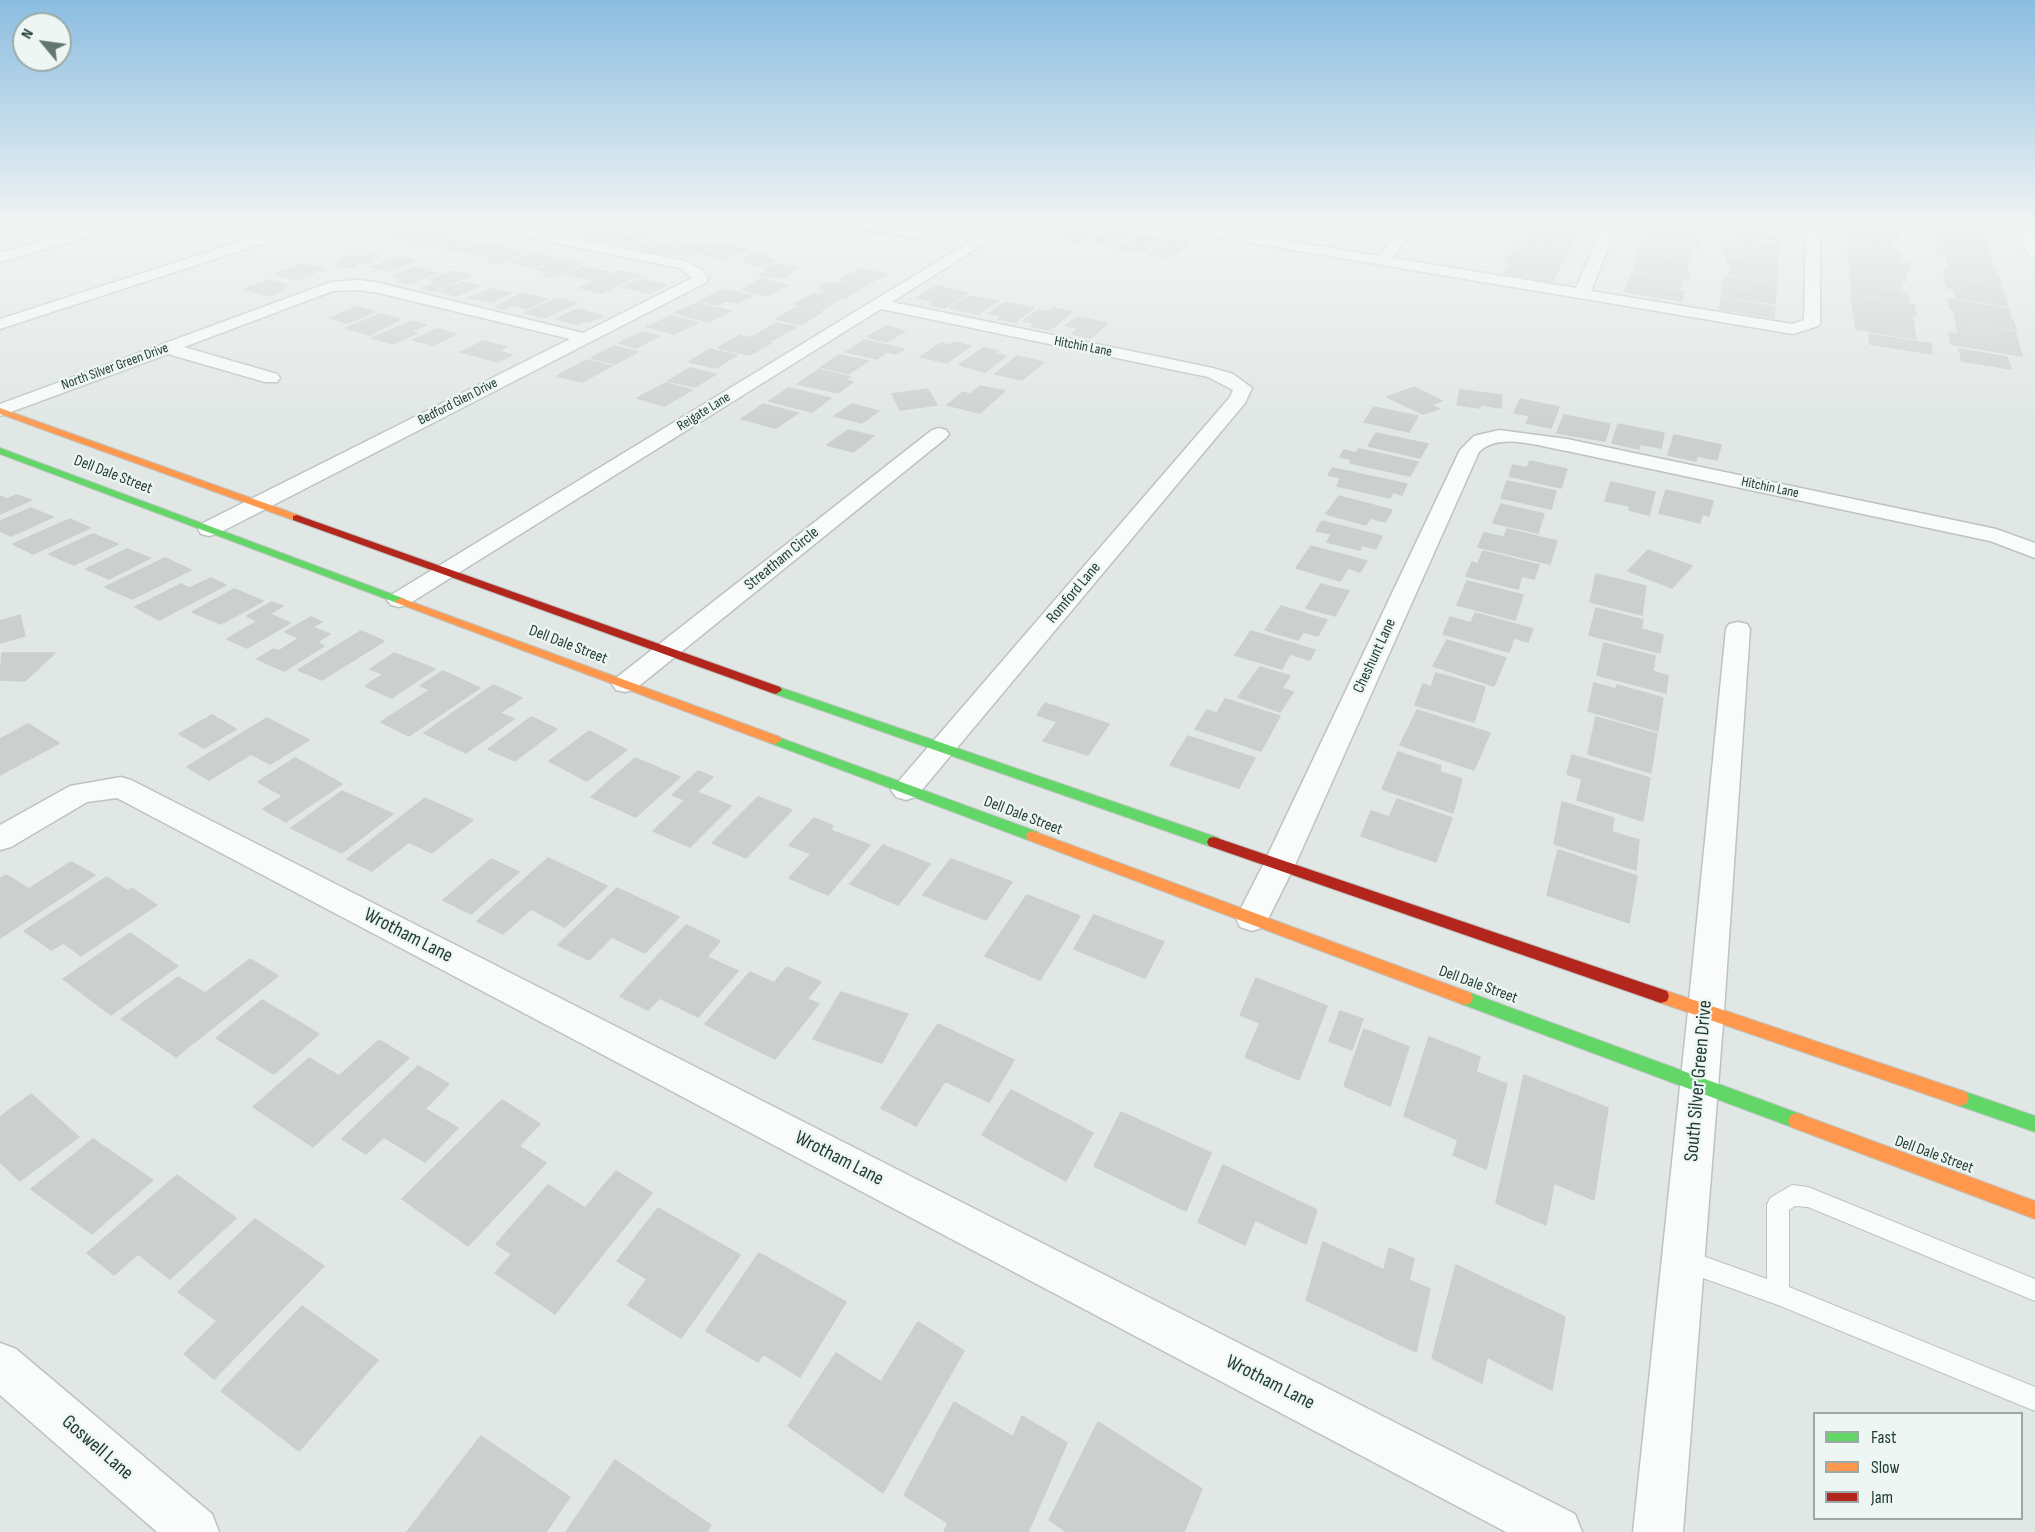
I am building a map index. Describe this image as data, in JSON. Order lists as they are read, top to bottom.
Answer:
{
  "streets": {
    "main road": ["Dell Dale Street"],
    "street": [
      "Hitchin Lane",
      "North Silver Green Drive",
      "Bedford Glen Drive",
      "Reigate Lane",
      "Streatham Circle",
      "Romford Lane",
      "Cheshunt Lane",
      "Wrotham Lane",
      "South Silver Green Drive",
      "Goswell Lane"
    ]
  },
  "crossings": [
    ["Hitchin Lane", "Reigate Lane"],
    ["Hitchin Lane", "Romford Lane"],
    ["Hitchin Lane", "Cheshunt Lane"],
    ["North Silver Green Drive", "Bedford Glen Drive"],
    ["North Silver Green Drive", "Dell Dale Street"],
    ["Bedford Glen Drive", "Dell Dale Street"],
    ["Reigate Lane", "Dell Dale Street"],
    ["Dell Dale Street", "Streatham Circle"],
    ["Dell Dale Street", "Romford Lane"],
    ["Dell Dale Street", "Cheshunt Lane"],
    ["Dell Dale Street", "South Silver Green Drive"]
  ],
  "legend": ["Fast", "Slow", "Jam"],
  "north": "top left"
}
